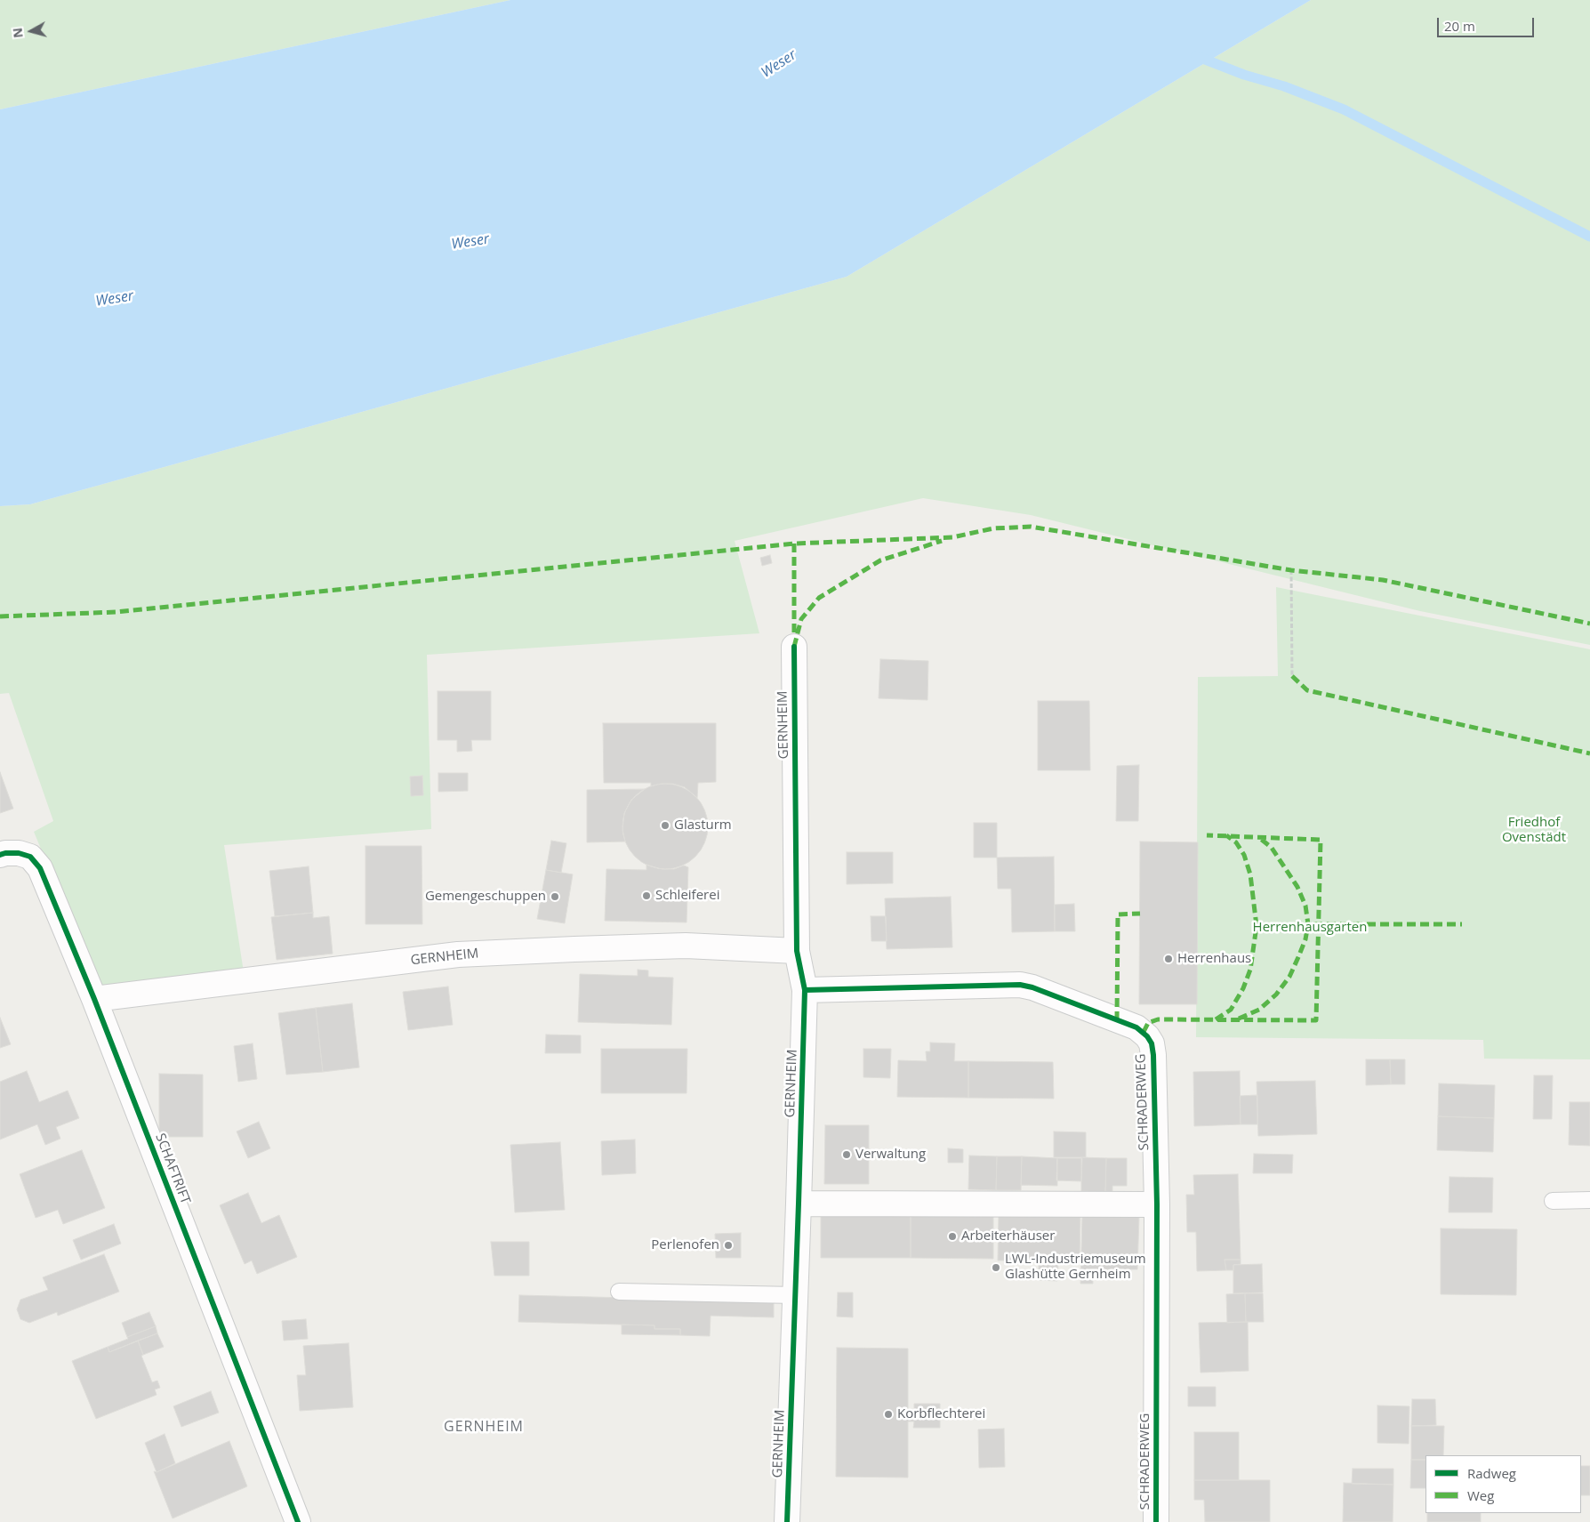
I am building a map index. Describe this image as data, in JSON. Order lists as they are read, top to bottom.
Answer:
{
  "streets": {
    "street": ["GERNHEIM", "SCHRADERWEG", "SCHAFTRIFT"]
  },
  "crossings": [
    ["GERNHEIM", "SCHRADERWEG"],
    ["GERNHEIM", "SCHAFTRIFT"]
  ],
  "districts": ["GERNHEIM"],
  "water": ["Weser"],
  "parks": ["Friedhof Ovenstädt", "Herrenhausgarten"],
  "places": [
    "Glasturm",
    "Schleiferei",
    "Gemengeschuppen",
    "Herrenhaus",
    "Verwaltung",
    "Arbeiterhäuser",
    "Perlenofen",
    "LWL-Industriemuseum Glashütte Gernheim",
    "Korbflechterei"
  ],
  "legend": ["Radweg", "Weg"],
  "scale_bar": "20 m",
  "north": "left"
}
